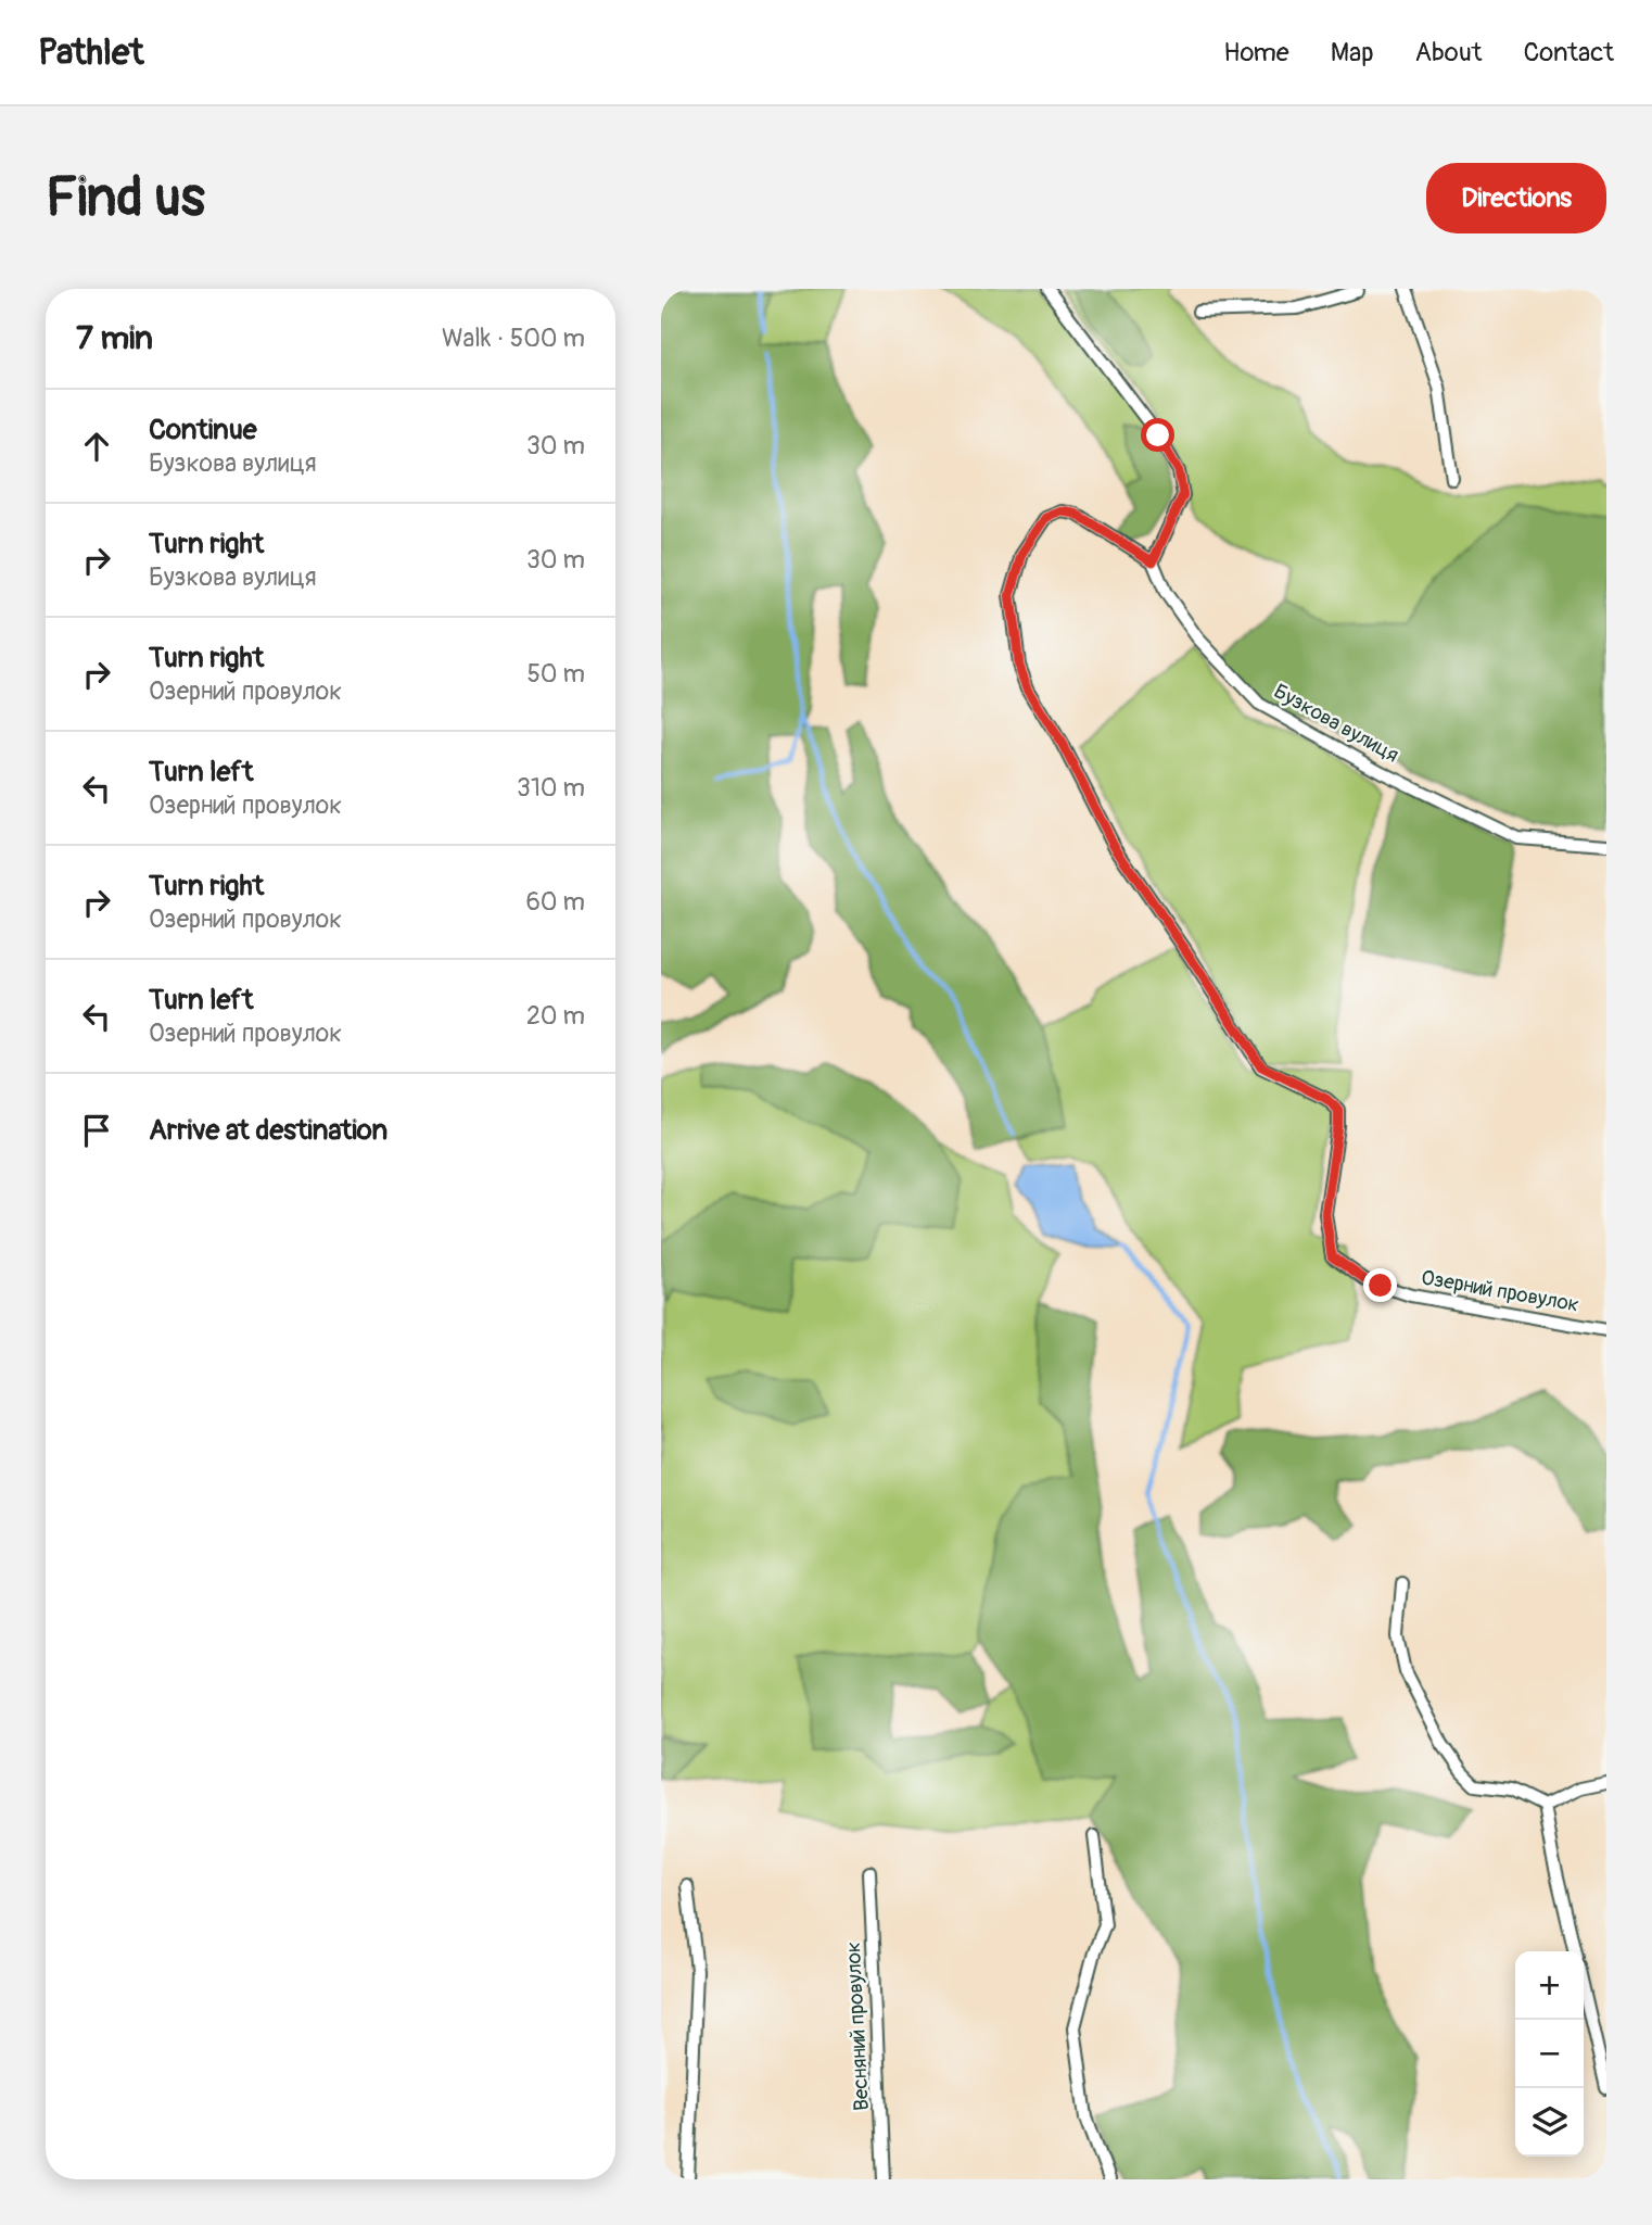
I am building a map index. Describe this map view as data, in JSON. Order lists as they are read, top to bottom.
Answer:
{
  "streets": {
    "street": ["Бузкова вулиця", "Озерний провулок", "Весняний провулок"]
  },
  "crossings": [
    ["Бузкова вулиця", "Озерний провулок"]
  ],
  "page": {
    "header": "Pathlet",
    "nav": [
      "Home",
      "Map",
      "About",
      "Contact"
    ],
    "buttons": "Directions",
    "title": "Find us",
    "heading": ["7 min", "Walk · 500 m"],
    "list": [
      ["Continue", "Бузкова вулиця", "30 m"],
      ["Turn right", "Бузкова вулиця", "30 m"],
      ["Turn right", "Озерний провулок", "50 m"],
      ["Turn left", "Озерний провулок", "310 m"],
      ["Turn right", "Озерний провулок", "60 m"],
      ["Turn left", "Озерний провулок", "20 m"],
      "Arrive at destination"
    ],
    "map_buttons": ["+", "−"]
  }
}
